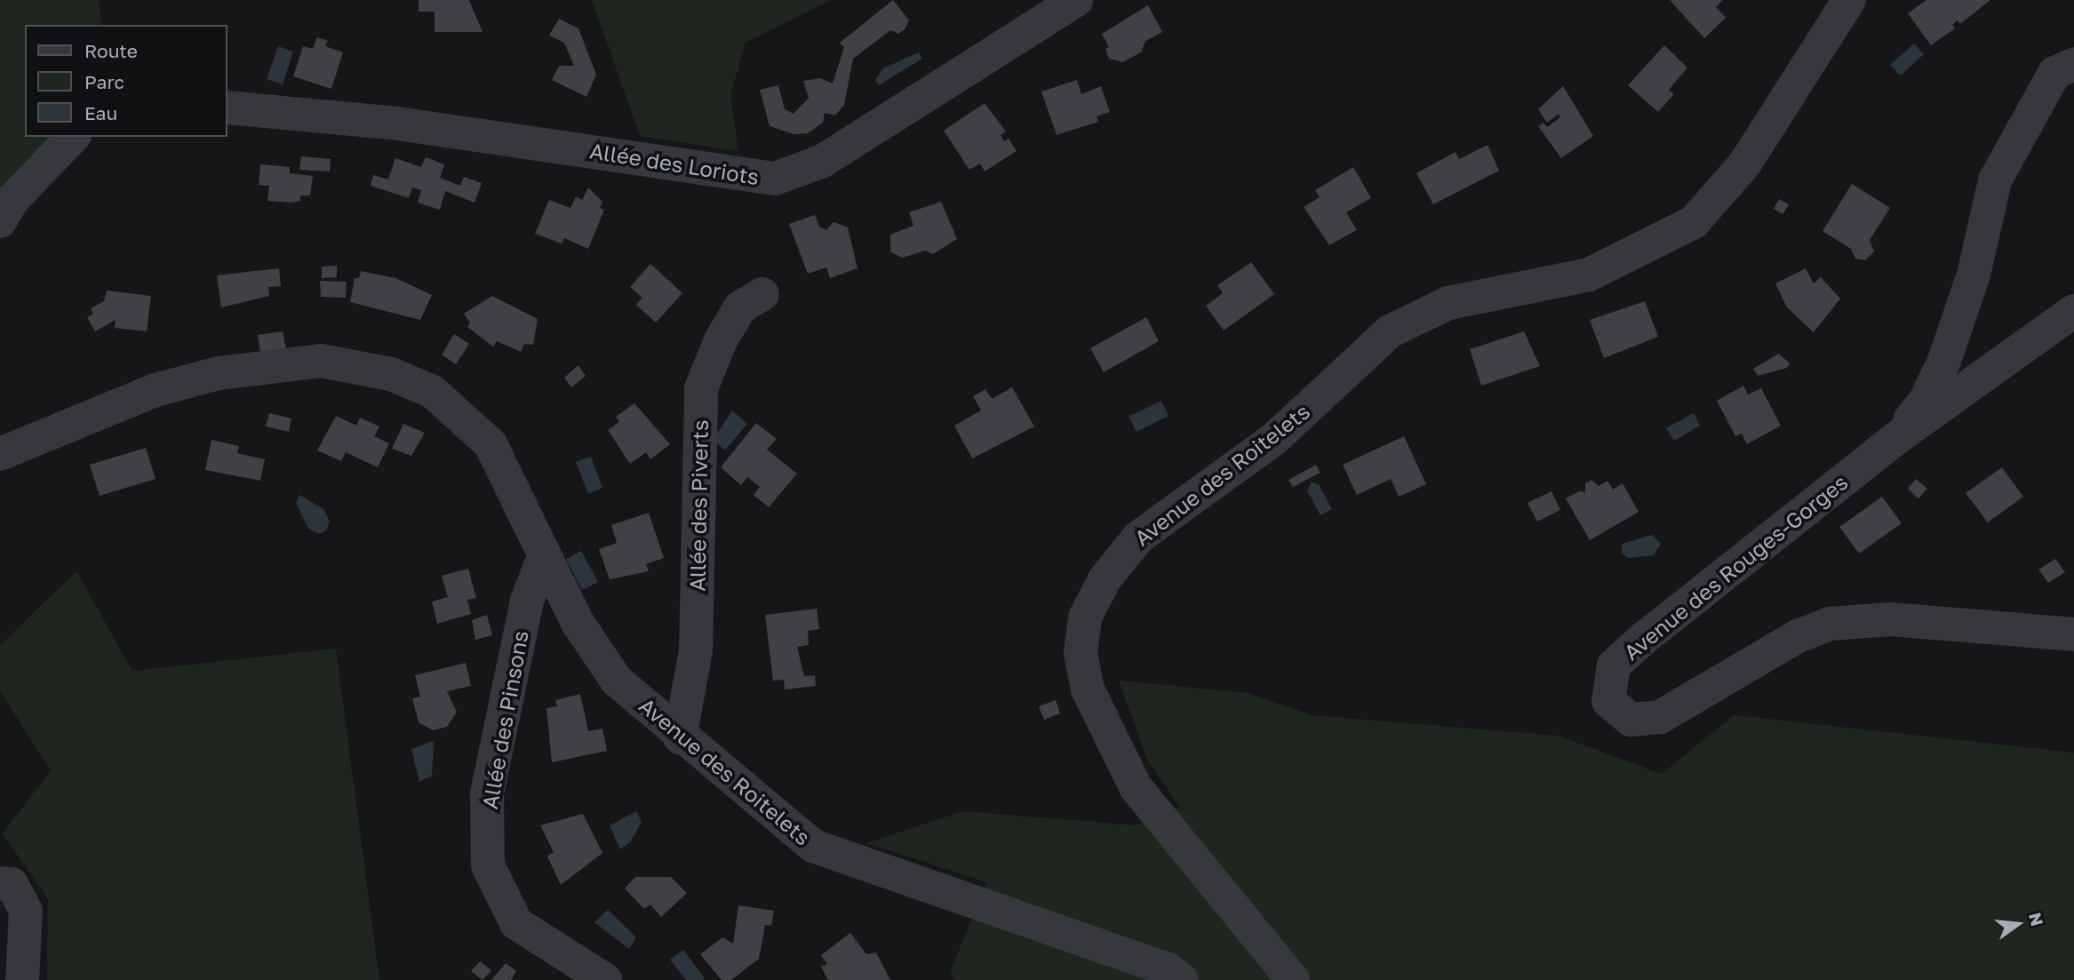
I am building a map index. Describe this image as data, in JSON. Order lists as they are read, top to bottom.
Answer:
{
  "streets": {
    "street": [
      "Allée des Loriots",
      "Avenue des Roitelets",
      "Allée des Piverts",
      "Avenue des Rouges-Gorges",
      "Allée des Pinsons"
    ]
  },
  "crossings": [
    ["Avenue des Roitelets", "Allée des Piverts"],
    ["Avenue des Roitelets", "Allée des Pinsons"]
  ],
  "legend": ["Route", "Parc", "Eau"],
  "north": "right"
}
